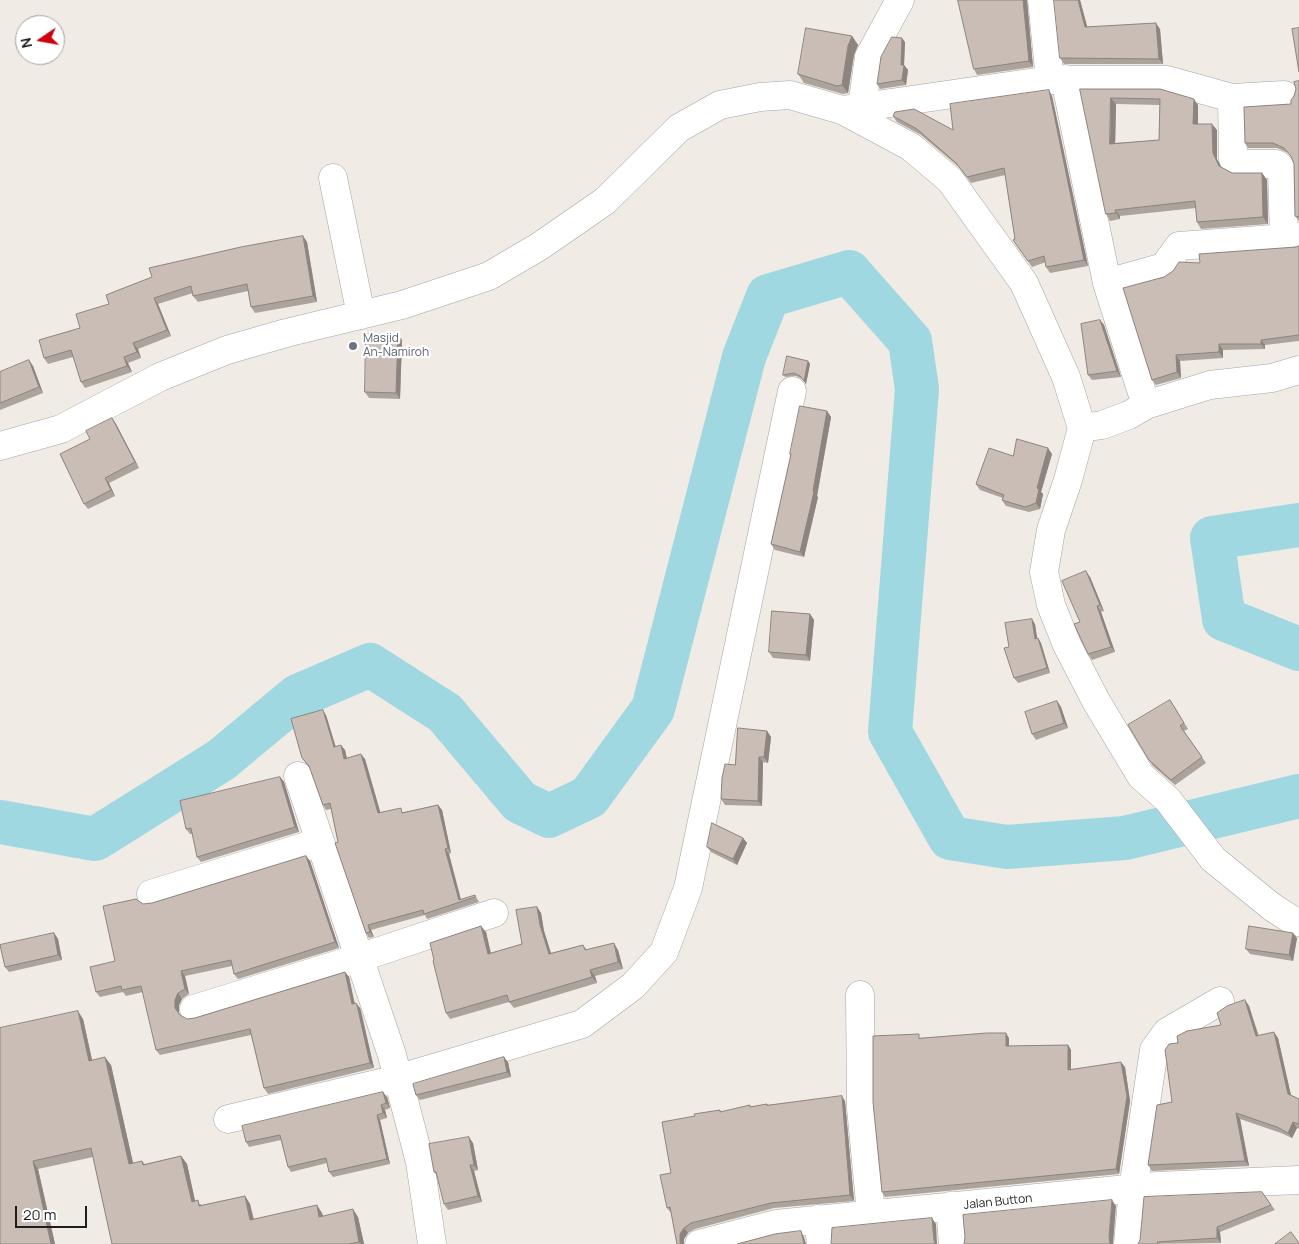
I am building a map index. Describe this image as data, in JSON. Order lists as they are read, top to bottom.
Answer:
{
  "streets": {
    "street": ["Jalan Button"]
  },
  "places": ["Masjid An-Namiroh"],
  "scale_bar": "20 m",
  "north": "left"
}
